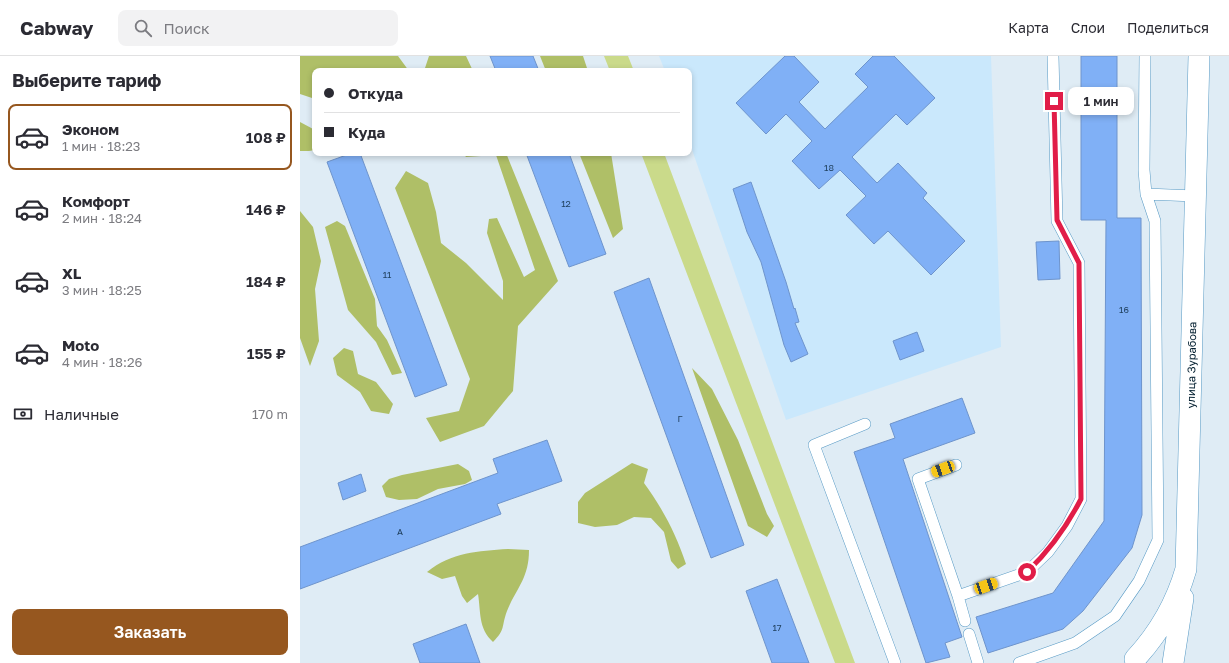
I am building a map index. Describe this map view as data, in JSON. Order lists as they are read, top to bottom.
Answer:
{
  "streets": {
    "street": ["улица Зурабова"]
  },
  "house_numbers": [
    "18",
    "12",
    "11",
    "16",
    "Г",
    "А",
    "17"
  ],
  "page": {
    "header": "Cabway",
    "search": "Поиск",
    "nav": ["Карта", "Слои", "Поделиться"],
    "heading": "Выберите тариф",
    "banner": ["Откуда", "Куда"],
    "bubble": "1 мин",
    "list": [
      {
        "name": "Эконом",
        "note": "1 мин · 18:23",
        "value": "108 ₽"
      },
      {
        "name": "Комфорт",
        "note": "2 мин · 18:24",
        "value": "146 ₽"
      },
      {
        "name": "XL",
        "note": "3 мин · 18:25",
        "value": "184 ₽"
      },
      {
        "name": "Moto",
        "note": "4 мин · 18:26",
        "value": "155 ₽"
      }
    ],
    "pay": ["Наличные", "170 m"],
    "buttons": "Заказать"
  }
}
